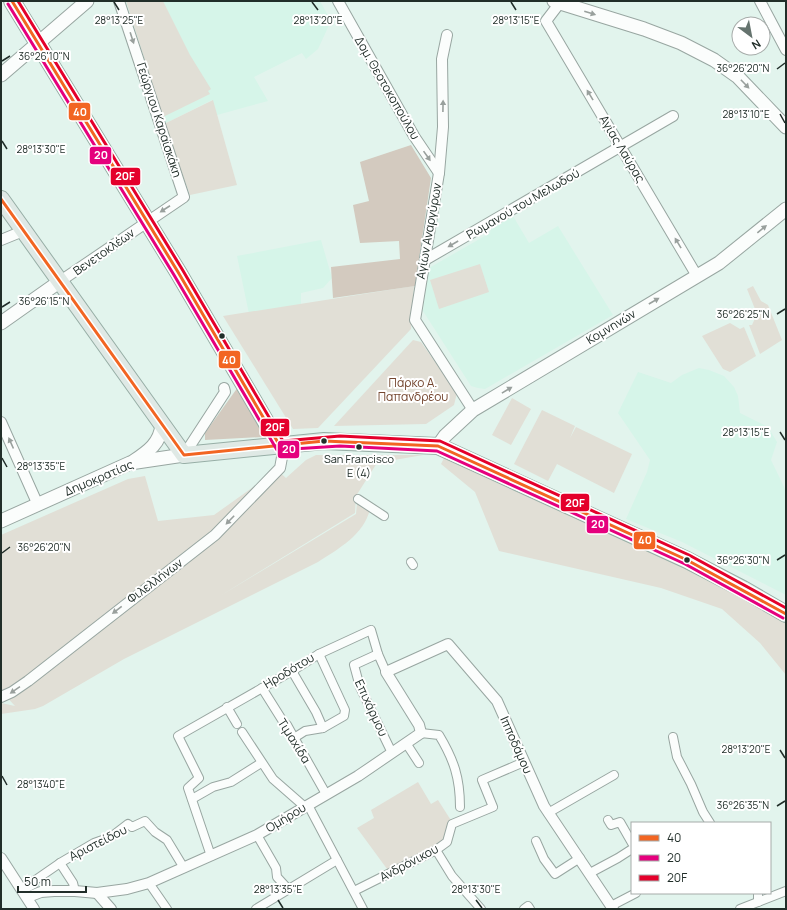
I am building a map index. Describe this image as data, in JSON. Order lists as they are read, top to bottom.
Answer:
{
  "streets": {
    "main road": ["Δημοκρατίας"],
    "street": [
      "Δομ. Θεοτοκοπούλου",
      "Γεώργιου Καραϊσκάκη",
      "Αγίας Λαύρας",
      "Ρωμανού του Μελωδού",
      "Αγίων Αναργύρων",
      "Βενετοκλέων",
      "Κομνηνών",
      "Φιλελλήνων",
      "Ηροδότου",
      "Επιχάρμου",
      "Τιμαχίδα",
      "Ιπποδάμου",
      "Ομήρου",
      "Αριστείδου",
      "Ανδρόνικου"
    ]
  },
  "crossings": [
    ["Δομ. Θεοτοκοπούλου", "Αγίων Αναργύρων"],
    ["Γεώργιου Καραϊσκάκη", "Βενετοκλέων"],
    ["Αγίας Λαύρας", "Ρωμανού του Μελωδού"],
    ["Αγίας Λαύρας", "Κομνηνών"],
    ["Ρωμανού του Μελωδού", "Αγίων Αναργύρων"],
    ["Αγίων Αναργύρων", "Κομνηνών"],
    ["Κομνηνών", "Δημοκρατίας"],
    ["Δημοκρατίας", "Φιλελλήνων"],
    ["Ηροδότου", "Επιχάρμου"],
    ["Ηροδότου", "Τιμαχίδα"],
    ["Επιχάρμου", "Ομήρου"],
    ["Τιμαχίδα", "Ομήρου"],
    ["Ιπποδάμου", "Ανδρόνικου"],
    ["Ομήρου", "Αριστείδου"]
  ],
  "one_way": [
    "Δομ. Θεοτοκοπούλου",
    "Γεώργιου Καραϊσκάκη",
    "Αγίας Λαύρας",
    "Ρωμανού του Μελωδού",
    "Κομνηνών",
    "Φιλελλήνων"
  ],
  "parks": ["Πάρκο Α. Παπανδρέου"],
  "places": ["San Francisco E (4)"],
  "lines": ["transit line 40", "transit line 20F", "transit line 20"],
  "legend": ["40", "20", "20F"],
  "scale_bar": "50 m",
  "north": "bottom right",
  "coordinates": [
    "28°13'25\"E",
    "28°13'20\"E",
    "28°13'15\"E",
    "36°26'10\"N",
    "36°26'20\"N",
    "28°13'10\"E",
    "28°13'30\"E",
    "36°26'15\"N",
    "36°26'25\"N",
    "28°13'35\"E",
    "36°26'30\"N",
    "28°13'40\"E",
    "36°26'35\"N"
  ]
}
